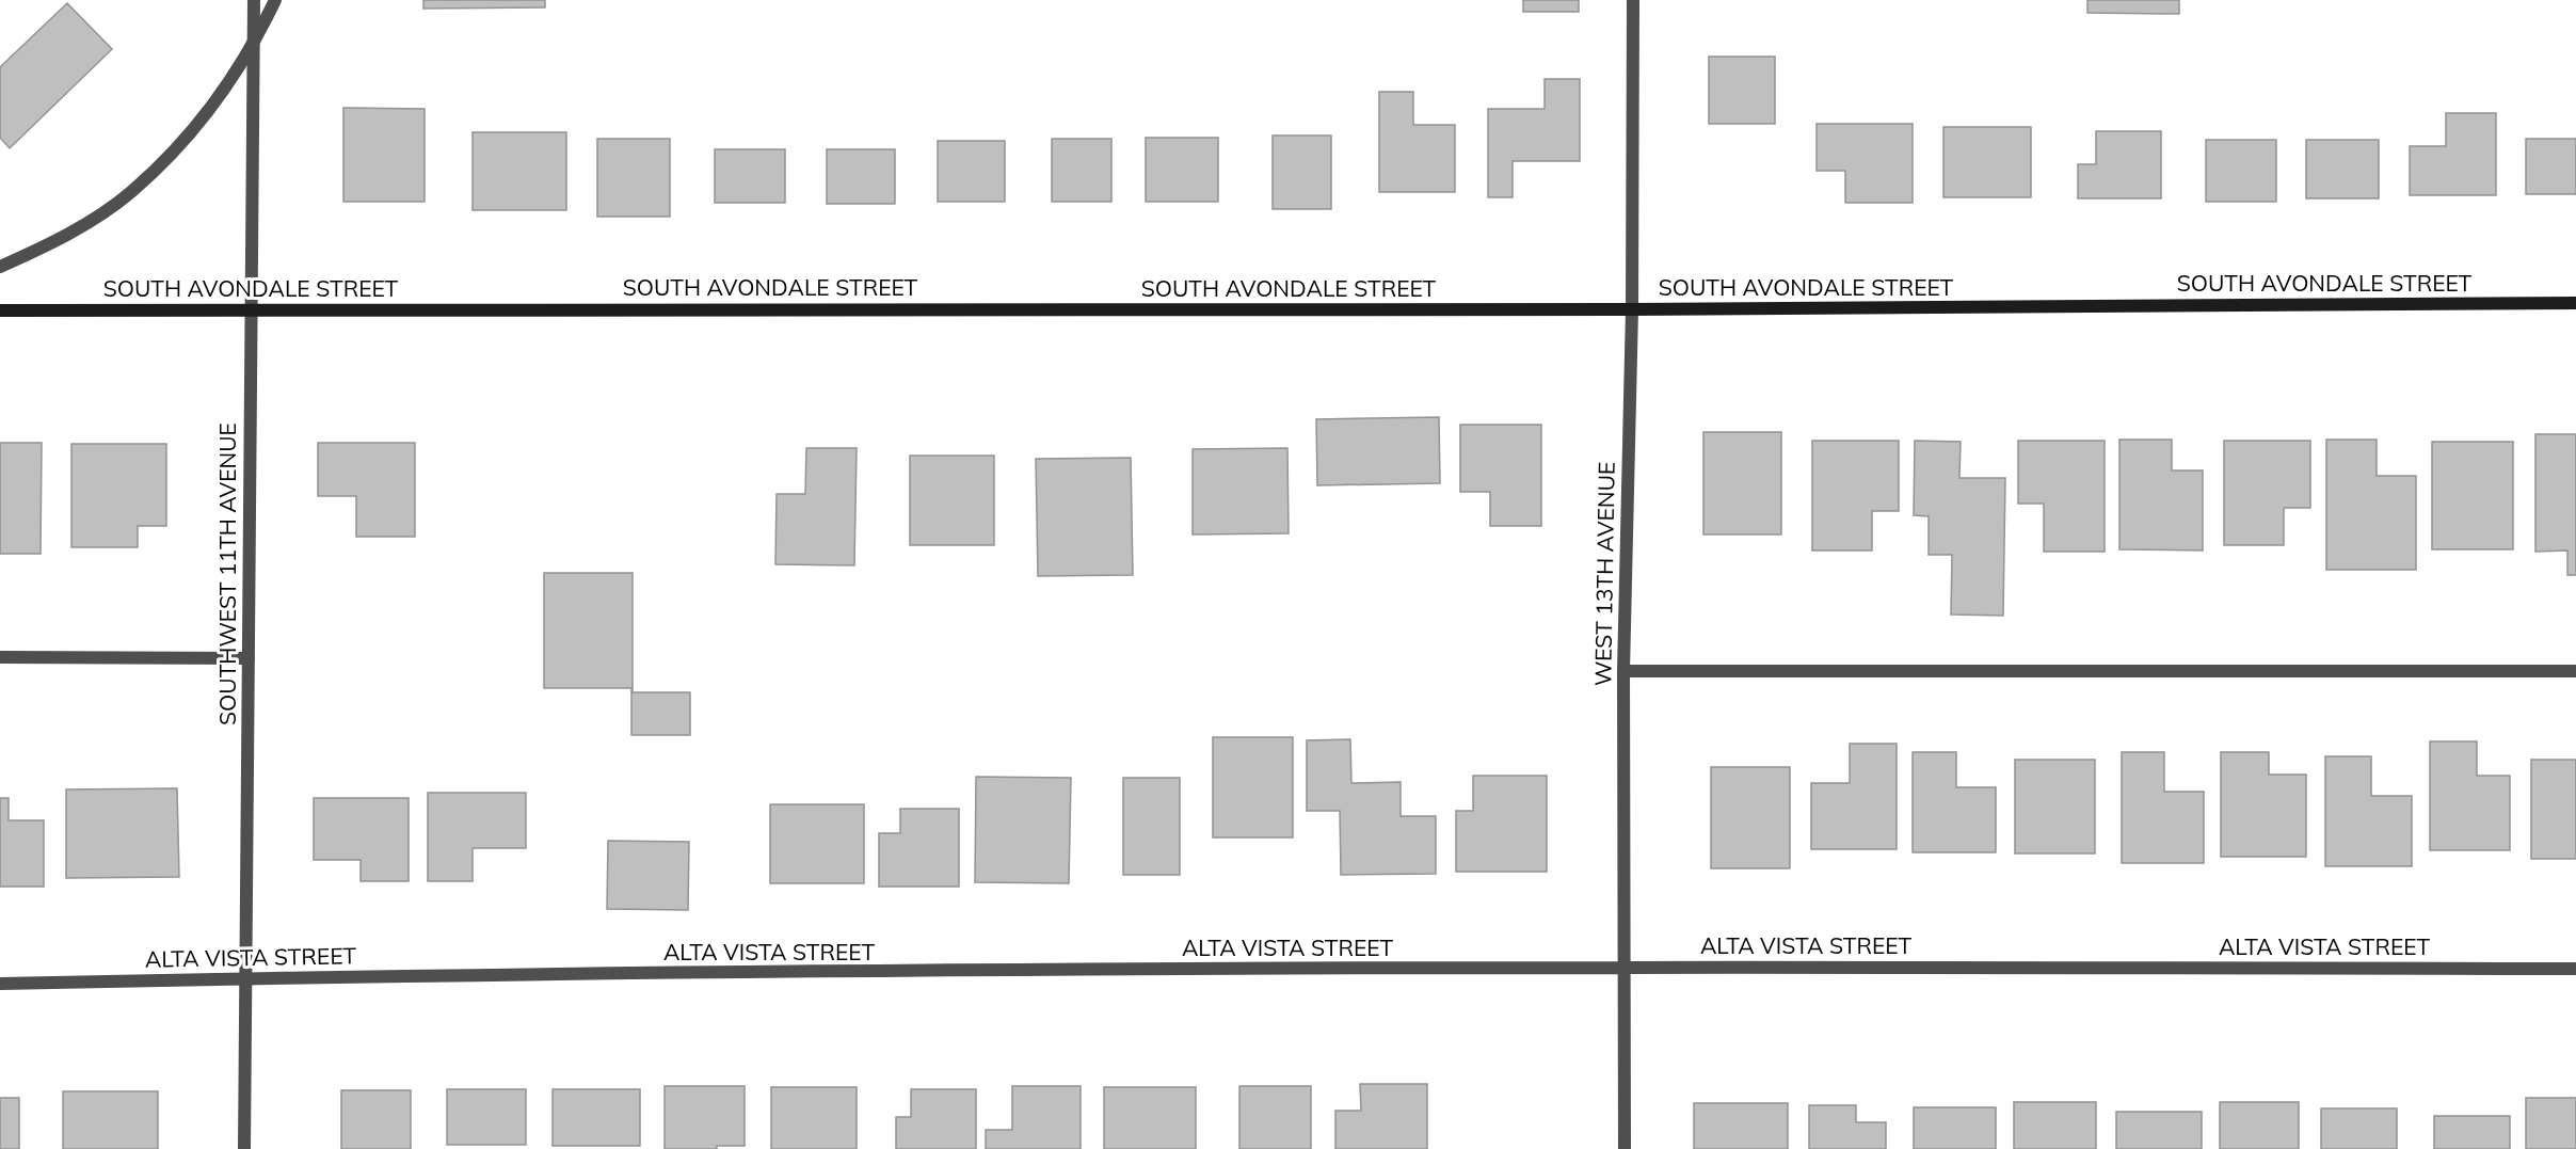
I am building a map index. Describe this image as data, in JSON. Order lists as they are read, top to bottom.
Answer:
{
  "streets": {
    "main road": ["SOUTH AVONDALE STREET"],
    "street": ["SOUTHWEST 11TH AVENUE", "WEST 13TH AVENUE", "ALTA VISTA STREET"]
  },
  "crossings": [
    ["SOUTH AVONDALE STREET", "SOUTHWEST 11TH AVENUE"],
    ["SOUTH AVONDALE STREET", "WEST 13TH AVENUE"],
    ["SOUTHWEST 11TH AVENUE", "ALTA VISTA STREET"],
    ["WEST 13TH AVENUE", "ALTA VISTA STREET"]
  ]
}
